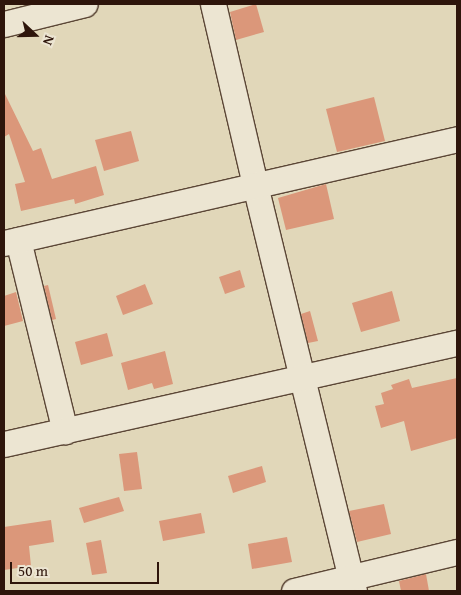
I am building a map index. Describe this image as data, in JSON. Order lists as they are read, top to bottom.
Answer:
{
  "scale_bar": "50 m",
  "north": "right"
}
